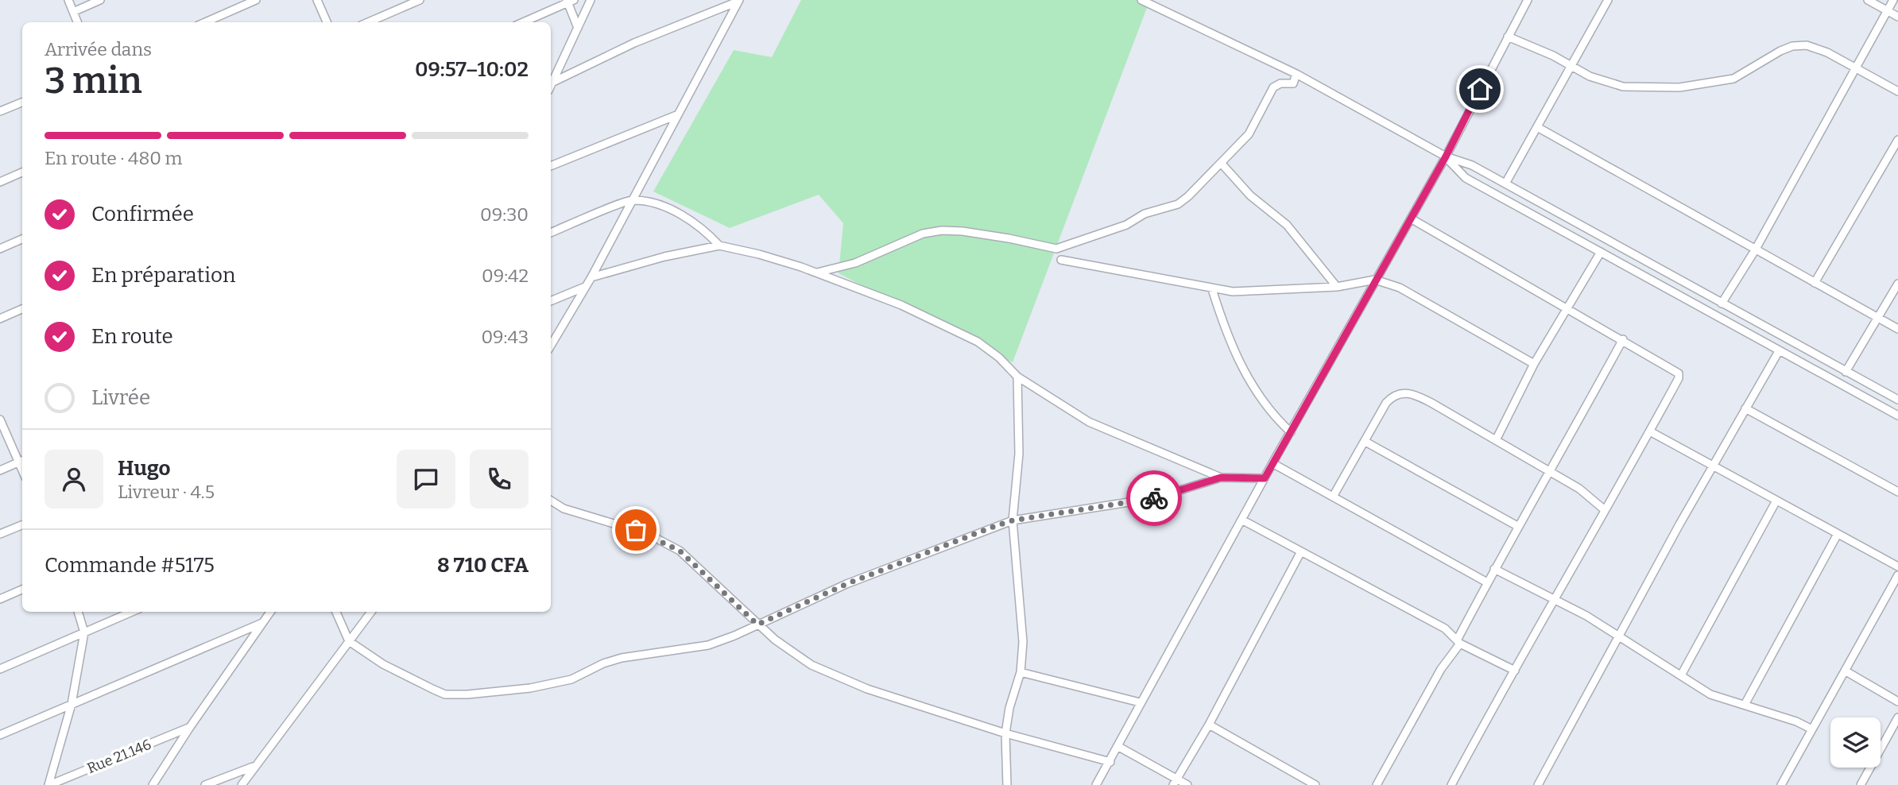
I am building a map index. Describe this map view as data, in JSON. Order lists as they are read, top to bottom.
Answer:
{
  "streets": {
    "street": ["Rue 21.146"]
  },
  "page": {
    "heading": ["3 min", "Arrivée dans", "09:57–10:02"],
    "panel": [
      "Hugo",
      "Livreur · 4.5",
      "Commande #5175",
      "8 710 CFA"
    ],
    "bar": "En route · 480 m",
    "list": [
      ["Confirmée", "09:30"],
      ["En préparation", "09:42"],
      ["En route", "09:43"],
      "Livrée"
    ]
  }
}
